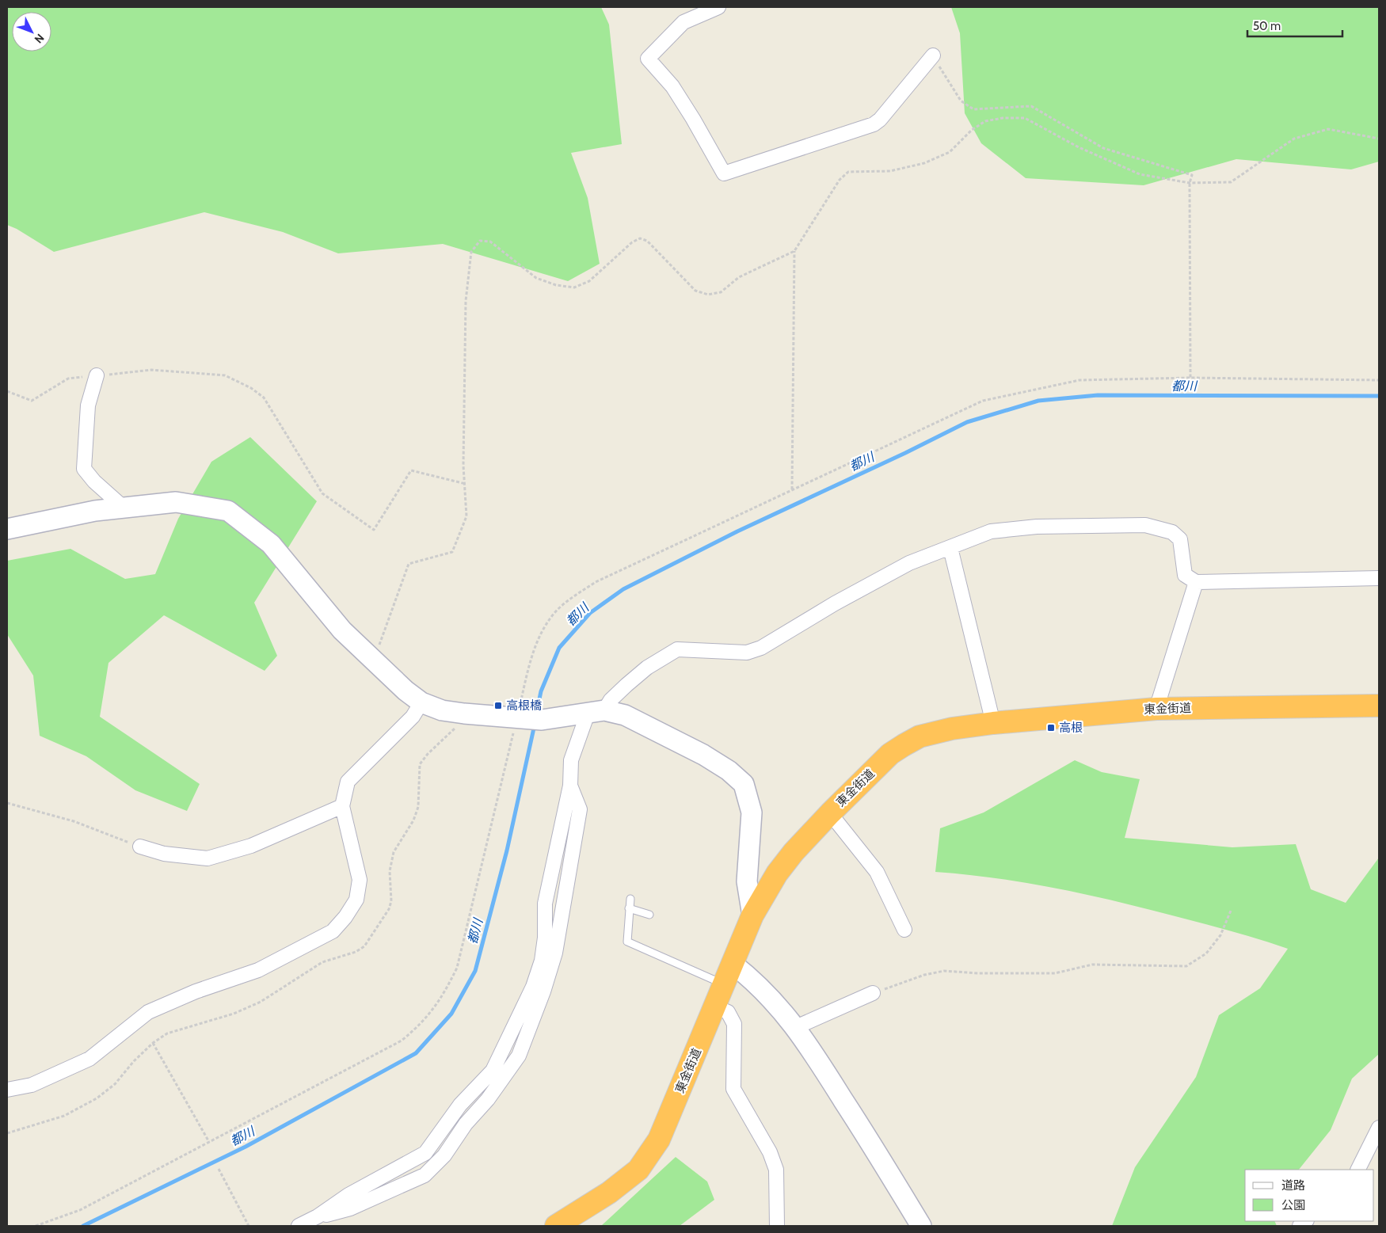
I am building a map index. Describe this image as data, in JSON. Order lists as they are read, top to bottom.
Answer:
{
  "streets": {
    "highway": ["東金街道"]
  },
  "water": ["都川"],
  "places": {
    "transit": ["高根橋", "高根"]
  },
  "legend": ["道路", "公園"],
  "scale_bar": "50 m",
  "north": "bottom right"
}
